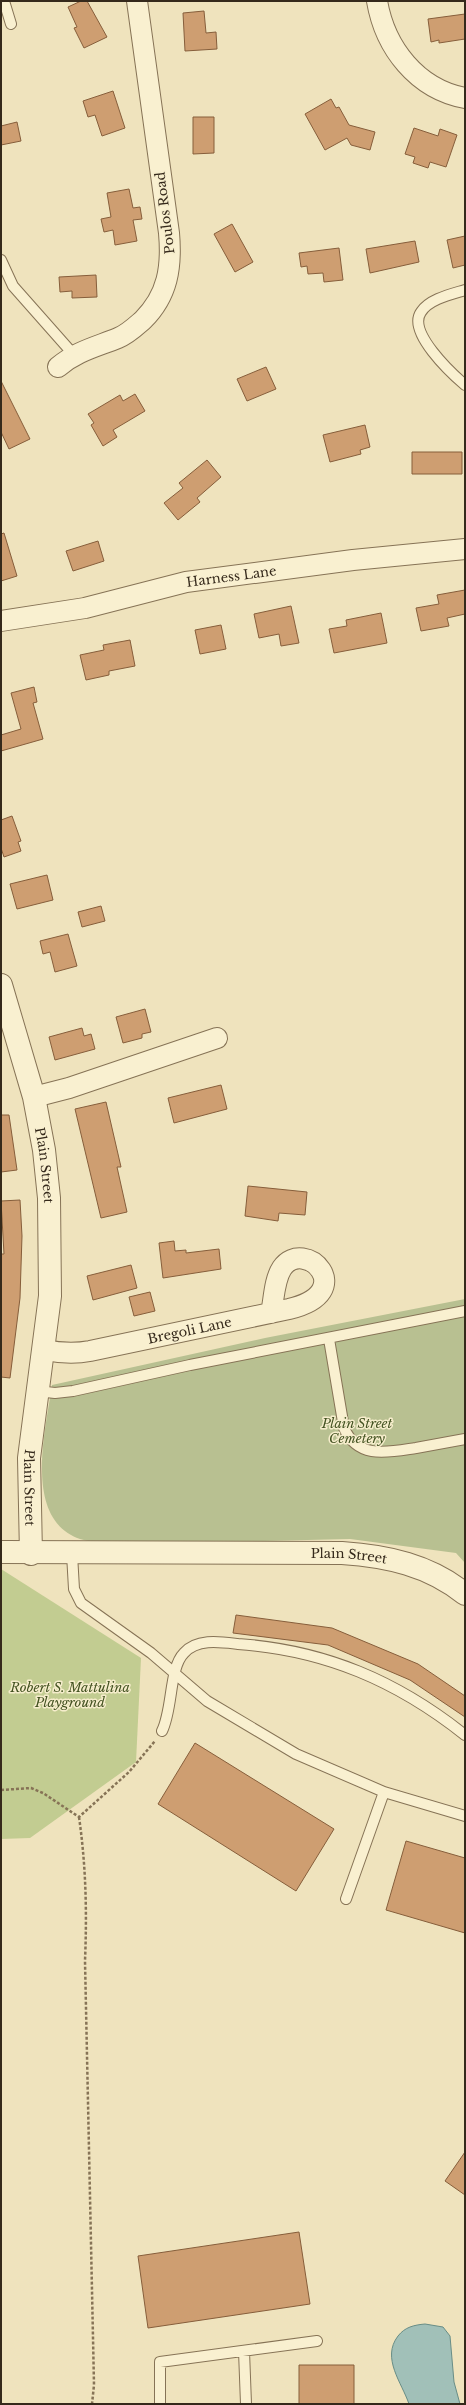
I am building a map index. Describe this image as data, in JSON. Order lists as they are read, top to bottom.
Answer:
{
  "streets": {
    "street": [
      "Poulos Road",
      "Harness Lane",
      "Plain Street",
      "Bregoli Lane"
    ]
  },
  "crossings": [
    ["Plain Street", "Bregoli Lane"]
  ],
  "parks": ["Plain Street Cemetery", "Robert S. Mattulina Playground"]
}
